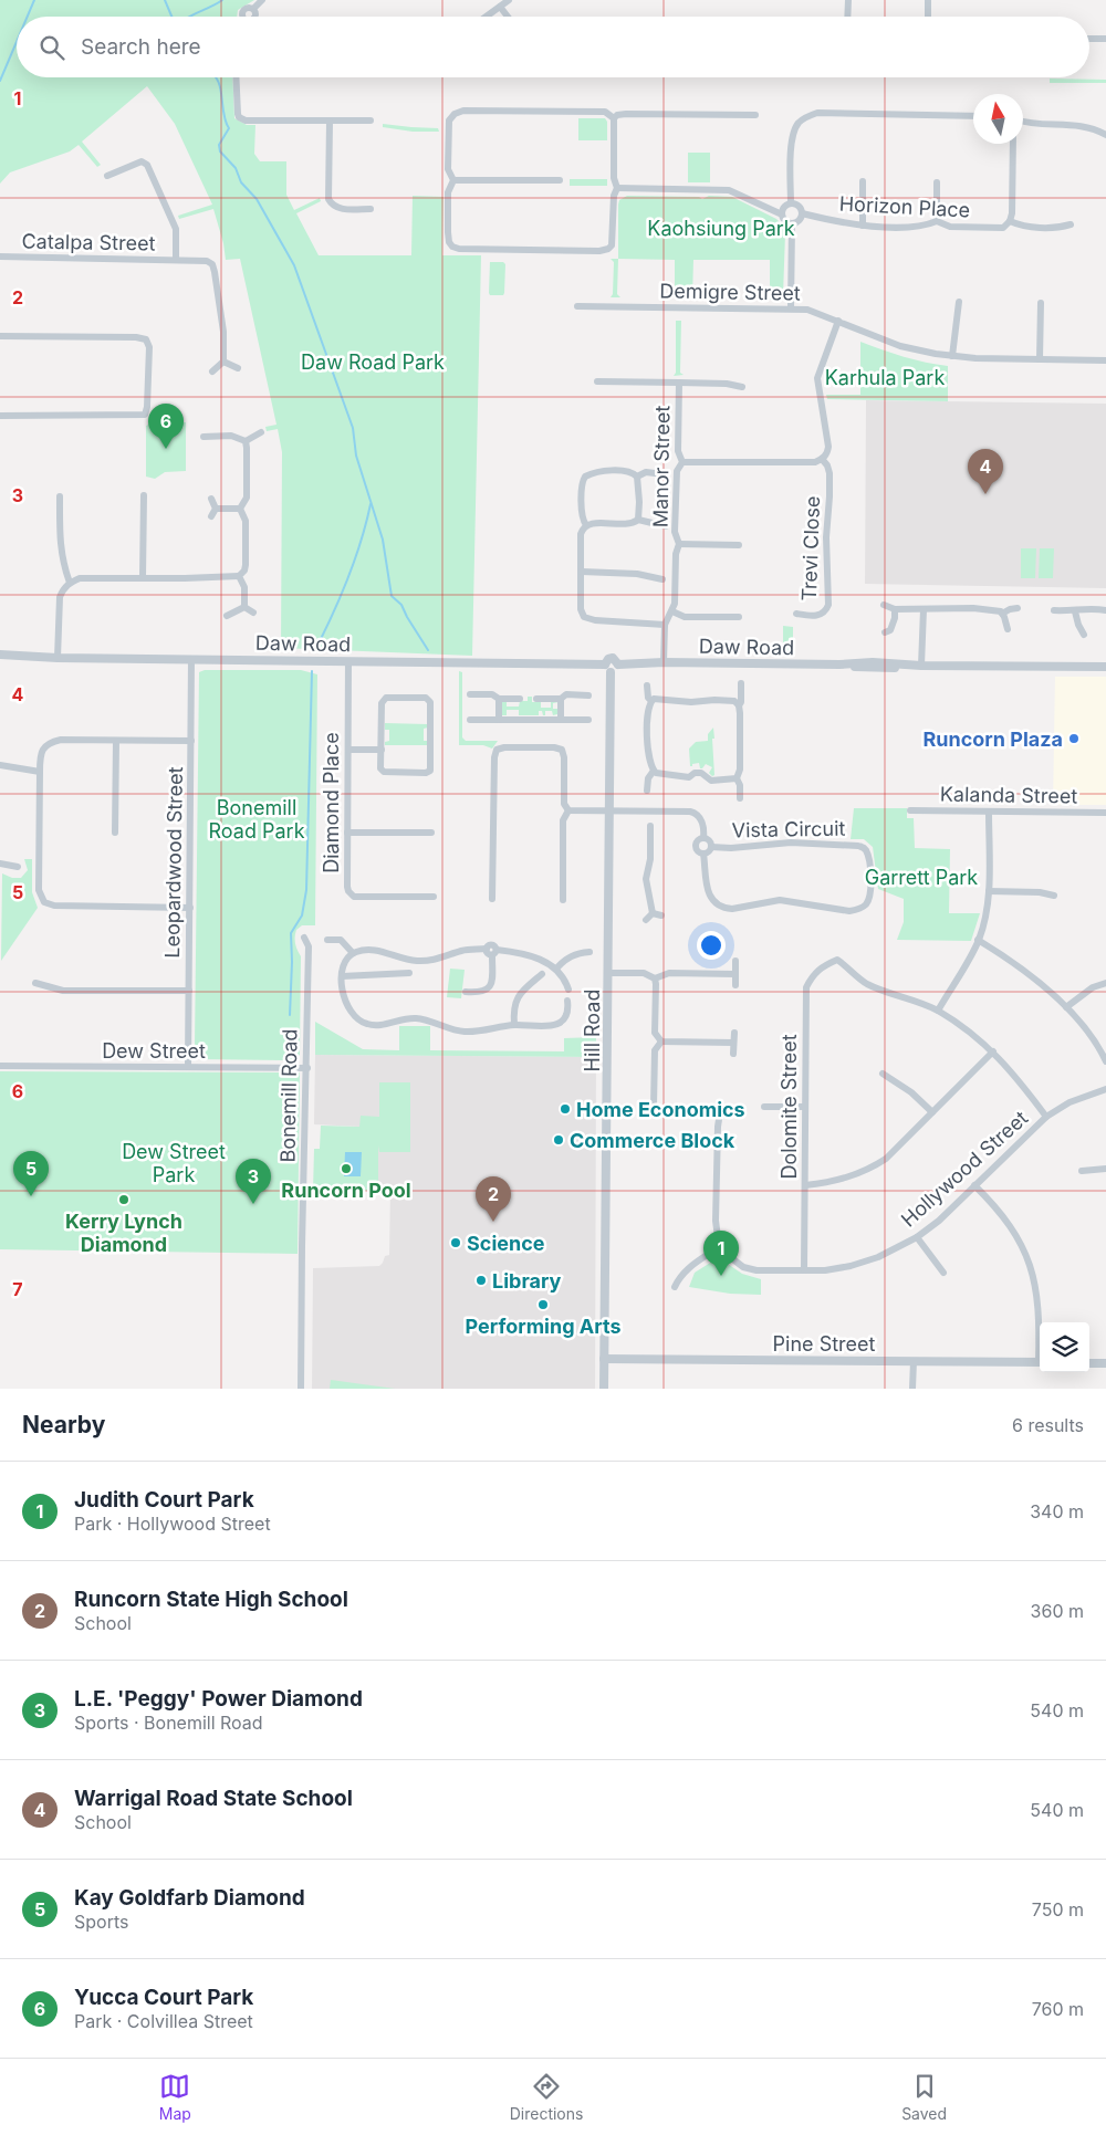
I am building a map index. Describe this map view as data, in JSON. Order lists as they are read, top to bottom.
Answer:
{
  "streets": {
    "street": [
      "Horizon Place",
      "Catalpa Street",
      "Demigre Street",
      "Manor Street",
      "Trevi Close",
      "Daw Road",
      "Kalanda Street",
      "Diamond Place",
      "Vista Circuit",
      "Leopardwood Street",
      "Hill Road",
      "Dew Street",
      "Bonemill Road",
      "Dolomite Street",
      "Hollywood Street",
      "Pine Street"
    ]
  },
  "crossings": [
    ["Manor Street", "Daw Road"],
    ["Daw Road", "Diamond Place"],
    ["Daw Road", "Leopardwood Street"],
    ["Daw Road", "Hill Road"],
    ["Leopardwood Street", "Dew Street"],
    ["Hill Road", "Pine Street"],
    ["Dew Street", "Bonemill Road"],
    ["Dolomite Street", "Hollywood Street"]
  ],
  "parks": [
    "Kaohsiung Park",
    "Daw Road Park",
    "Karhula Park",
    "Bonemill Road Park",
    "Garrett Park",
    "Dew Street Park"
  ],
  "places": [
    "Runcorn Plaza",
    "Home Economics",
    "Commerce Block",
    "Runcorn Pool",
    "Kerry Lynch Diamond",
    "Science",
    "Library",
    "Performing Arts"
  ],
  "north": "top",
  "page": {
    "search": "Search here",
    "pins": [
      "6",
      "4",
      "5",
      "3",
      "2",
      "1"
    ],
    "heading": ["Nearby", "6 results"],
    "list": [
      {
        "mark": "1",
        "name": "Judith Court Park",
        "note": "Park · Hollywood Street",
        "value": "340 m"
      },
      {
        "mark": "2",
        "name": "Runcorn State High School",
        "note": "School",
        "value": "360 m"
      },
      {
        "mark": "3",
        "name": "L.E. 'Peggy' Power Diamond",
        "note": "Sports · Bonemill Road",
        "value": "540 m"
      },
      {
        "mark": "4",
        "name": "Warrigal Road State School",
        "note": "School",
        "value": "540 m"
      },
      {
        "mark": "5",
        "name": "Kay Goldfarb Diamond",
        "note": "Sports",
        "value": "750 m"
      },
      {
        "mark": "6",
        "name": "Yucca Court Park",
        "note": "Park · Colvillea Street",
        "value": "760 m"
      }
    ],
    "nav": ["Map", "Directions", "Saved"]
  },
  "grid": {
    "rows": [
      "1",
      "2",
      "3",
      "4",
      "5",
      "6",
      "7"
    ]
  }
}
